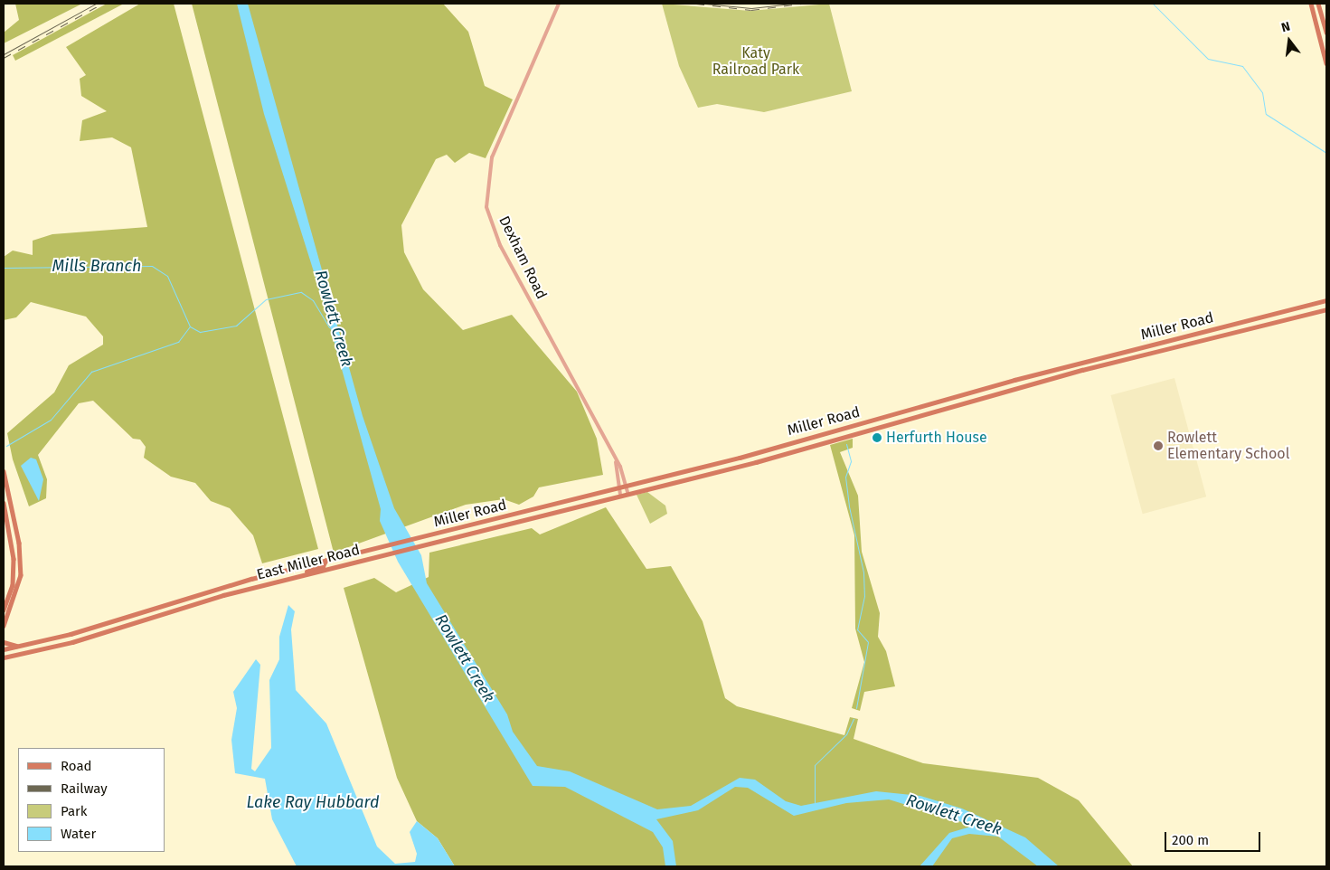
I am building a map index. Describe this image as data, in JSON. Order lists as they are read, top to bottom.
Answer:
{
  "streets": {
    "main road": ["Miller Road", "East Miller Road"],
    "street": ["Dexham Road"]
  },
  "crossings": [
    ["Dexham Road", "Miller Road"],
    ["Dexham Road", "East Miller Road"],
    ["Miller Road", "East Miller Road"]
  ],
  "water": ["Mills Branch", "Rowlett Creek", "Lake Ray Hubbard"],
  "parks": ["Katy Railroad Park"],
  "places": ["Herfurth House", "Rowlett Elementary School"],
  "legend": [
    "Road",
    "Railway",
    "Park",
    "Water"
  ],
  "scale_bar": "200 m",
  "north": "top"
}
